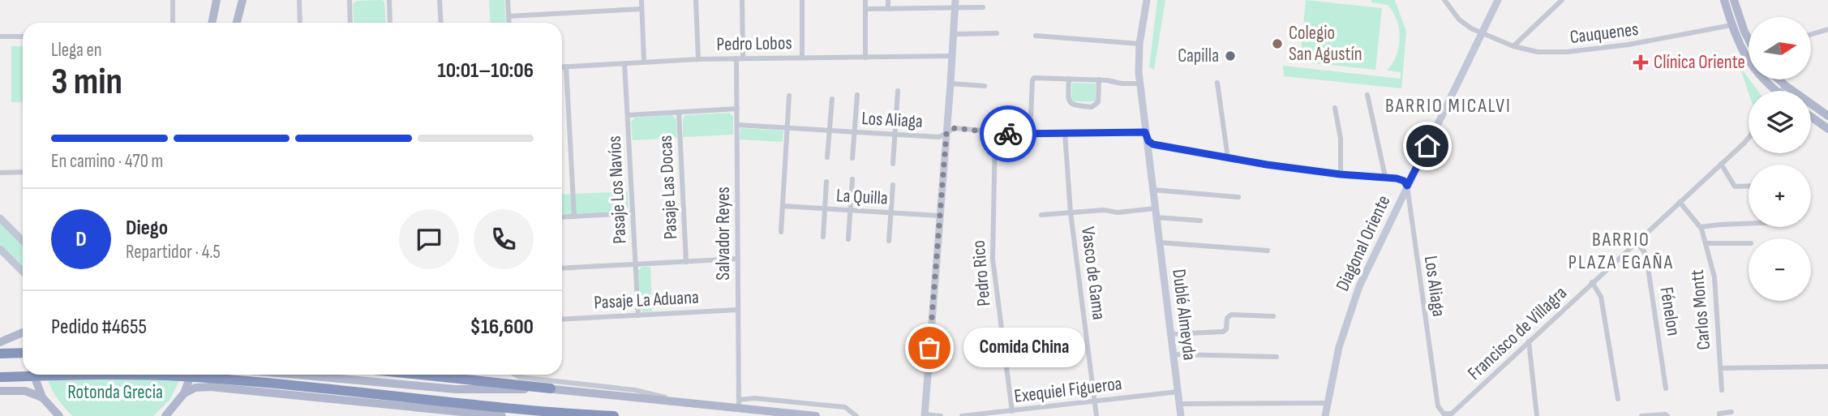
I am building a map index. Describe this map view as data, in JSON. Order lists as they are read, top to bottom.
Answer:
{
  "streets": {
    "main road": ["Diagonal Oriente", "Dublé Almeyda"],
    "street": [
      "Cauquenes",
      "Pedro Lobos",
      "Los Aliaga",
      "Pasaje Las Docas",
      "Pasaje Los Navíos",
      "La Quilla",
      "Salvador Reyes",
      "Pedro Rico",
      "Vasco de Gama",
      "Pasaje La Aduana",
      "Carlos Montt",
      "Fénelon",
      "Francisco de Villagra",
      "Exequiel Figueroa"
    ]
  },
  "crossings": [
    ["Cauquenes", "Diagonal Oriente"],
    ["Pedro Lobos", "Pasaje Los Navíos"],
    ["Pedro Lobos", "Salvador Reyes"],
    ["Los Aliaga", "Salvador Reyes"],
    ["Los Aliaga", "Diagonal Oriente"],
    ["Los Aliaga", "Pedro Rico"],
    ["Los Aliaga", "Vasco de Gama"],
    ["Los Aliaga", "Dublé Almeyda"],
    ["Los Aliaga", "Francisco de Villagra"],
    ["Pasaje Los Navíos", "Pasaje La Aduana"],
    ["Salvador Reyes", "Pasaje La Aduana"],
    ["Pedro Rico", "Exequiel Figueroa"],
    ["Vasco de Gama", "Exequiel Figueroa"],
    ["Carlos Montt", "Francisco de Villagra"],
    ["Fénelon", "Francisco de Villagra"],
    ["Dublé Almeyda", "Exequiel Figueroa"]
  ],
  "districts": ["BARRIO MICALVI", "BARRIO PLAZA EGAÑA"],
  "parks": ["Rotonda Grecia"],
  "places": {
    "other": ["Colegio San Agustín", "Capilla", "Comida China"],
    "health": ["Clínica Oriente"]
  },
  "north": "right",
  "page": {
    "map_buttons": ["+", "−"],
    "heading": ["3 min", "Llega en", "10:01–10:06"],
    "panel": [
      "Diego",
      "Repartidor · 4.5",
      "Pedido #4655",
      "$16,600"
    ],
    "bar": "En camino · 470 m",
    "round": "D",
    "bubble": "Comida China"
  }
}
